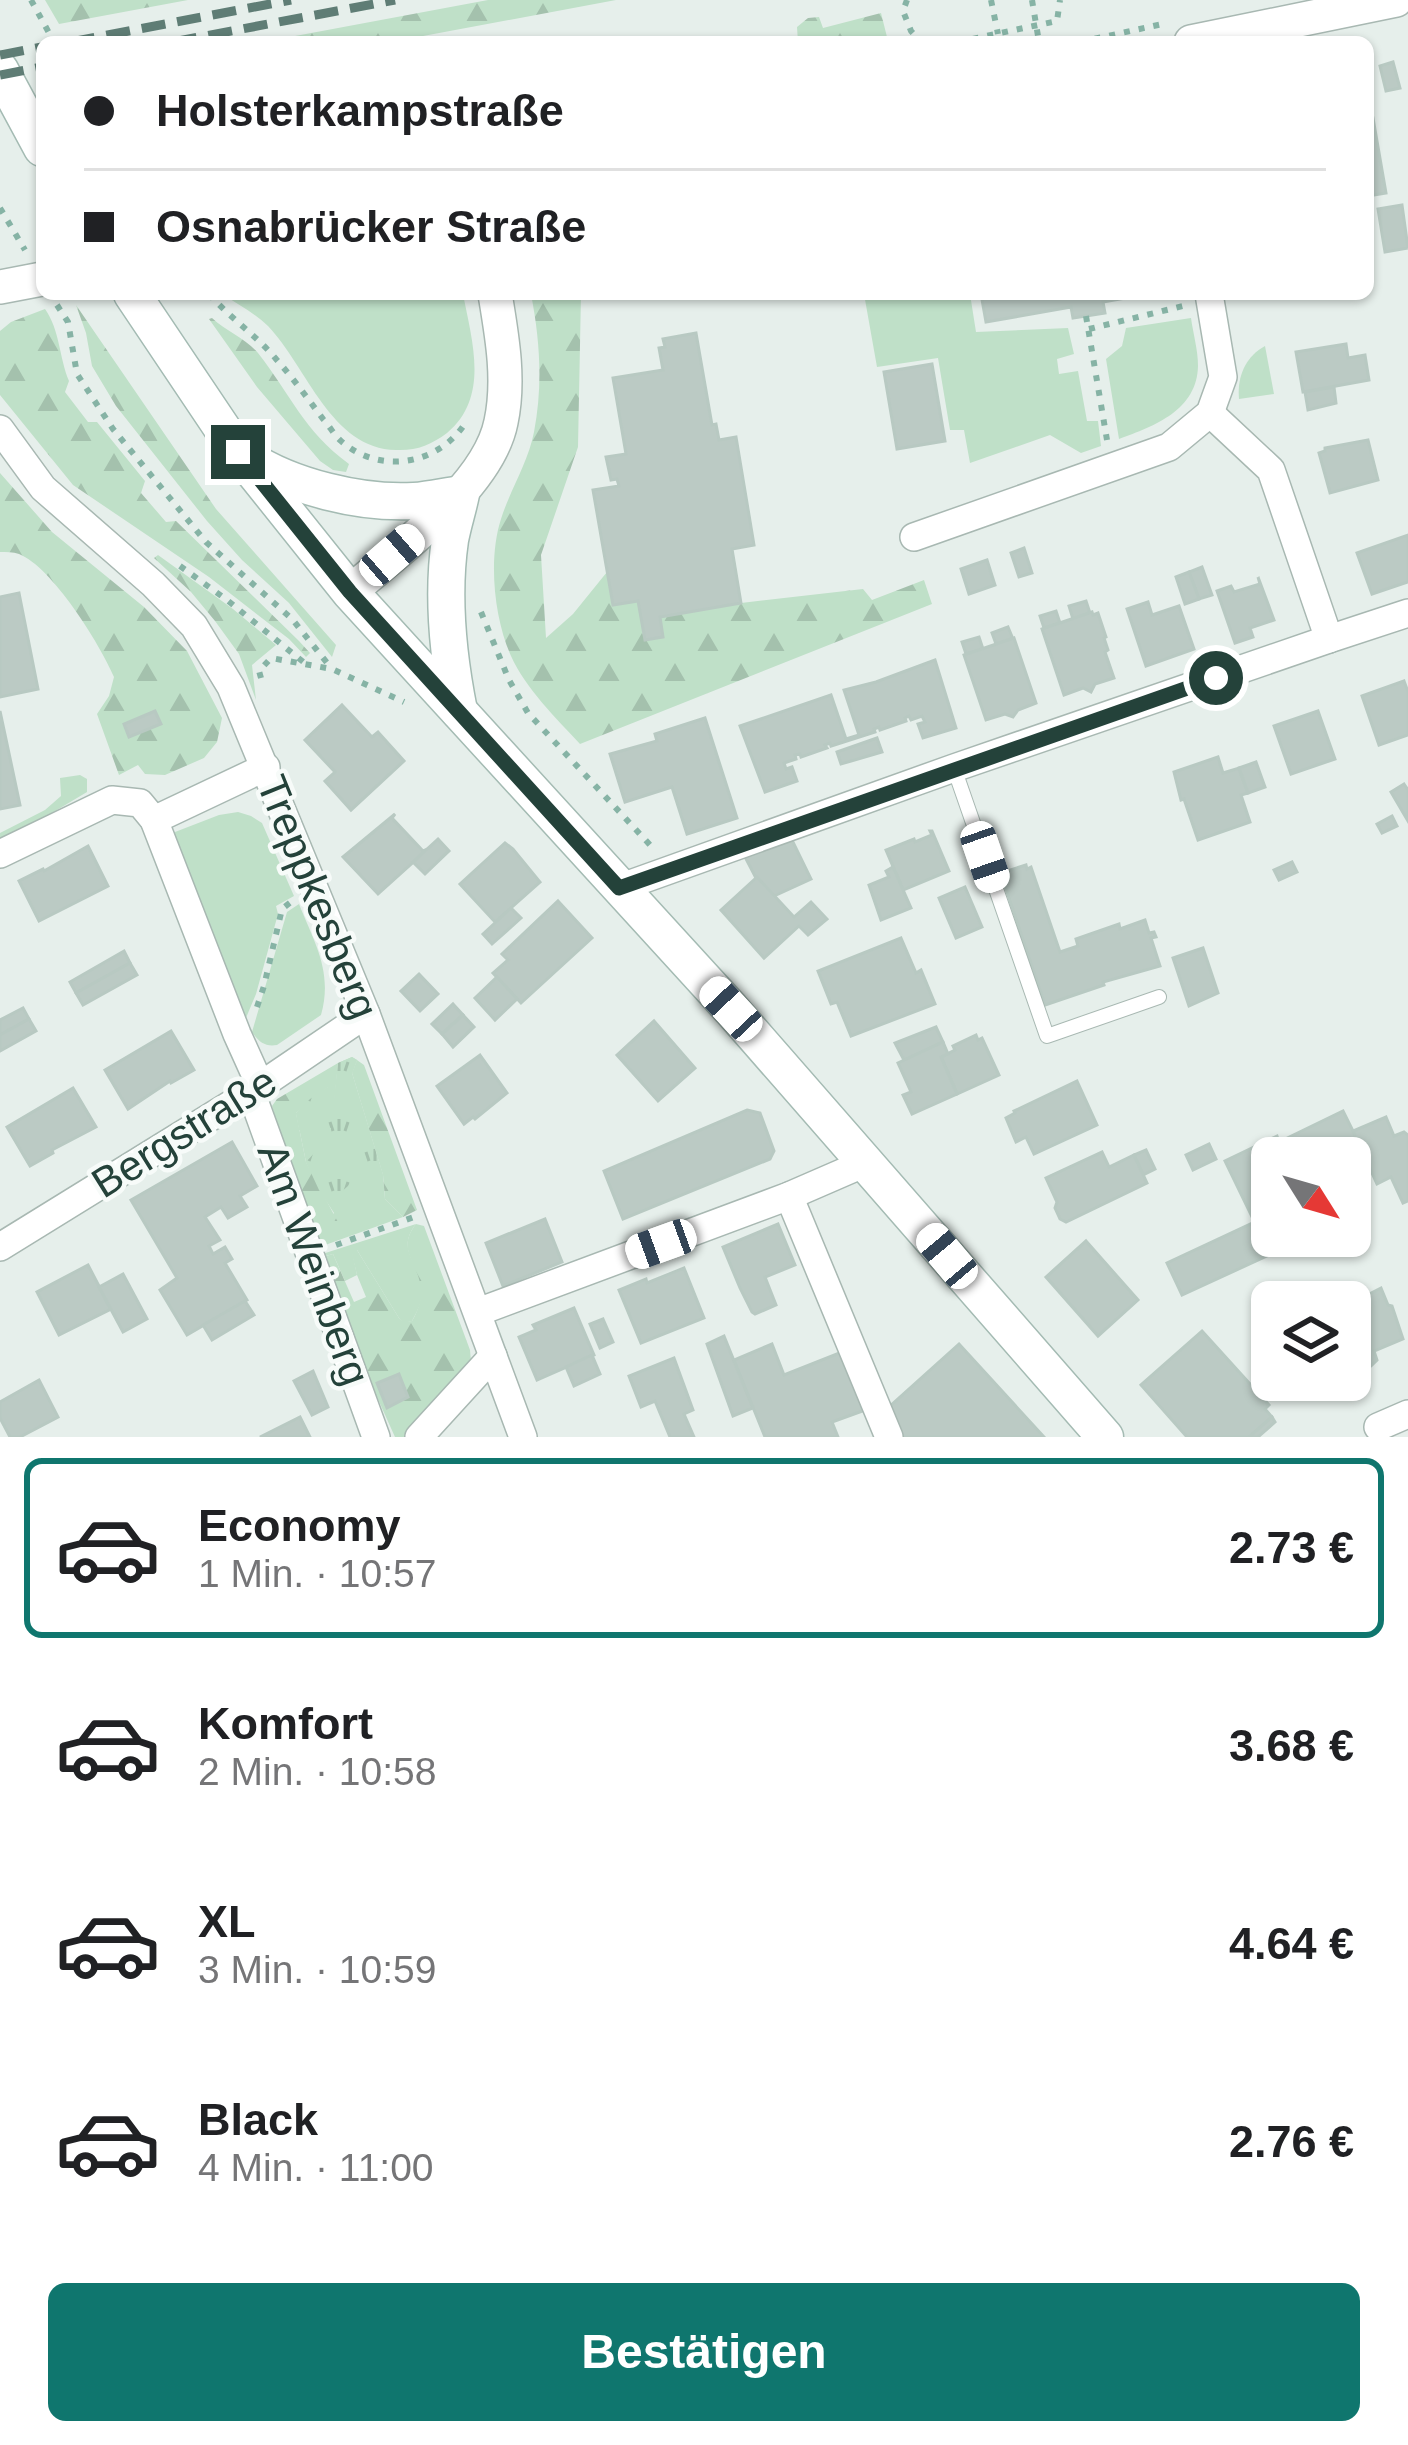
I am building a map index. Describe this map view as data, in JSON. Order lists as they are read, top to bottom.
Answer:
{
  "streets": {
    "street": ["Treppkesberg", "Bergstraße", "Am Weinberg"]
  },
  "crossings": [
    ["Treppkesberg", "Bergstraße"],
    ["Bergstraße", "Am Weinberg"]
  ],
  "north": "bottom right",
  "page": {
    "banner": ["Holsterkampstraße", "Osnabrücker Straße"],
    "list": [
      {
        "name": "Economy",
        "note": "1 Min. · 10:57",
        "value": "2.73 €"
      },
      {
        "name": "Komfort",
        "note": "2 Min. · 10:58",
        "value": "3.68 €"
      },
      {
        "name": "XL",
        "note": "3 Min. · 10:59",
        "value": "4.64 €"
      },
      {
        "name": "Black",
        "note": "4 Min. · 11:00",
        "value": "2.76 €"
      }
    ],
    "buttons": "Bestätigen"
  }
}
